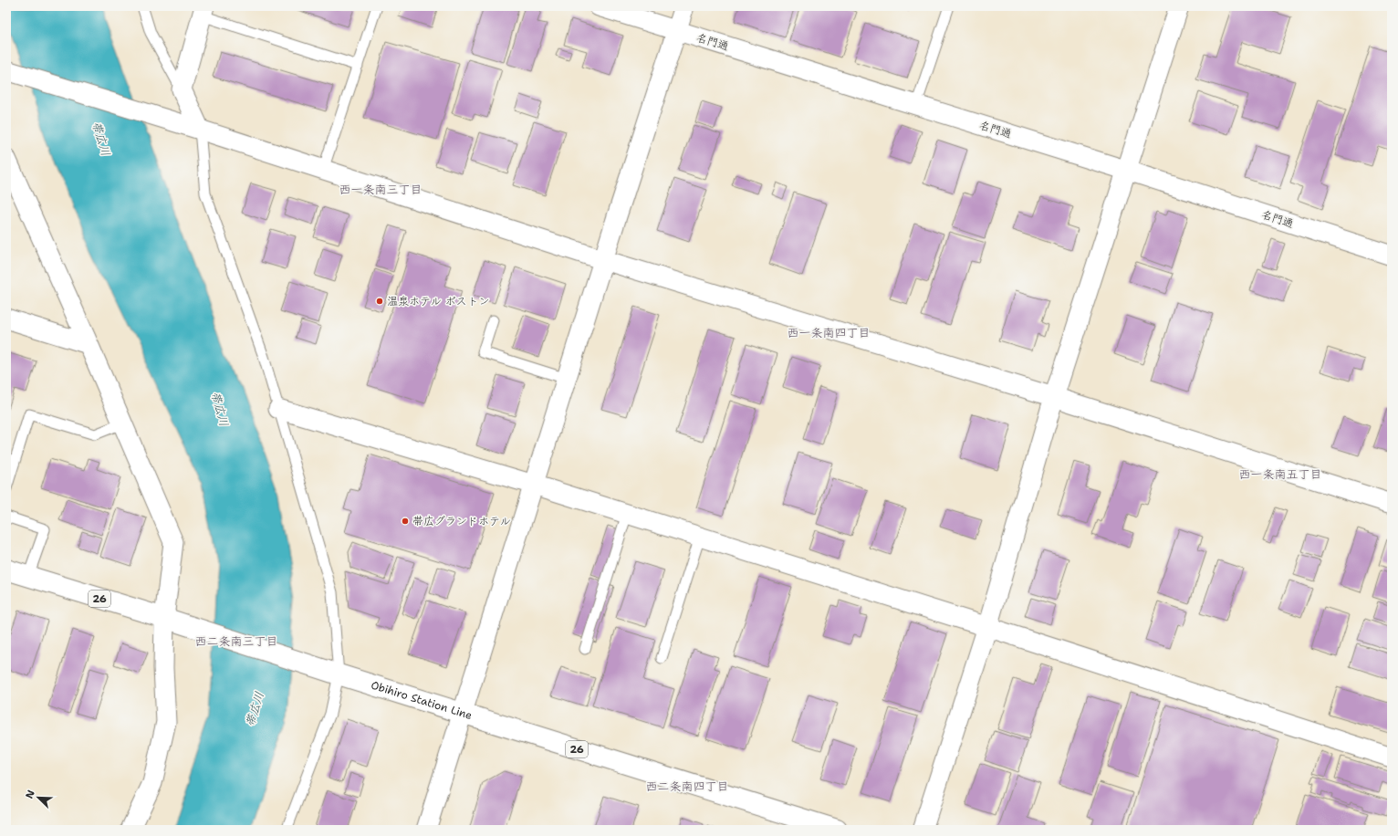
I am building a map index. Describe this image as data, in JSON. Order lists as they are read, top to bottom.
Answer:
{
  "streets": {
    "main road": ["26", "Obihiro Station Line"],
    "street": ["名門通"]
  },
  "districts": [
    "西一条南三丁目",
    "西一条南四丁目",
    "西一条南五丁目",
    "西二条南三丁目",
    "西二条南四丁目"
  ],
  "water": ["帯広川"],
  "places": ["温泉ホテル ボストン", "帯広グランドホテル"],
  "north": "top left"
}
